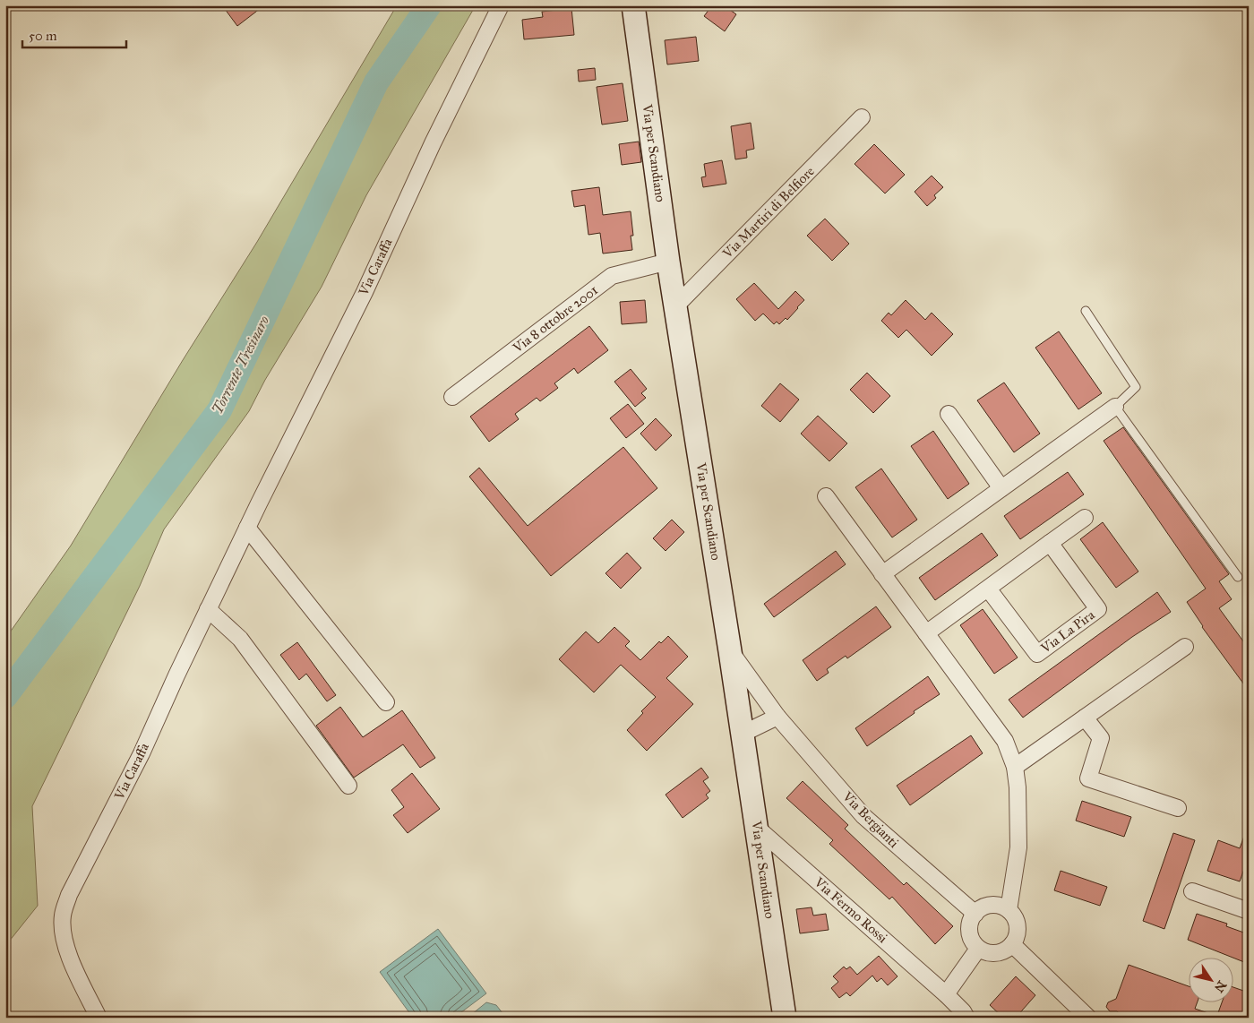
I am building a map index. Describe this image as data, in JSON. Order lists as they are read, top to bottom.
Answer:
{
  "streets": {
    "street": [
      "Via per Scandiano",
      "Via Martiri di Belfiore",
      "Via Caraffa",
      "Via 8 ottobre 2001",
      "Via La Pira",
      "Via Bergianti",
      "Via Fermo Rossi"
    ]
  },
  "crossings": [
    ["Via per Scandiano", "Via Martiri di Belfiore"],
    ["Via per Scandiano", "Via 8 ottobre 2001"],
    ["Via per Scandiano", "Via Bergianti"],
    ["Via per Scandiano", "Via Fermo Rossi"]
  ],
  "water": ["Torrente Tresinaro"],
  "scale_bar": "50 m",
  "north": "bottom right"
}
